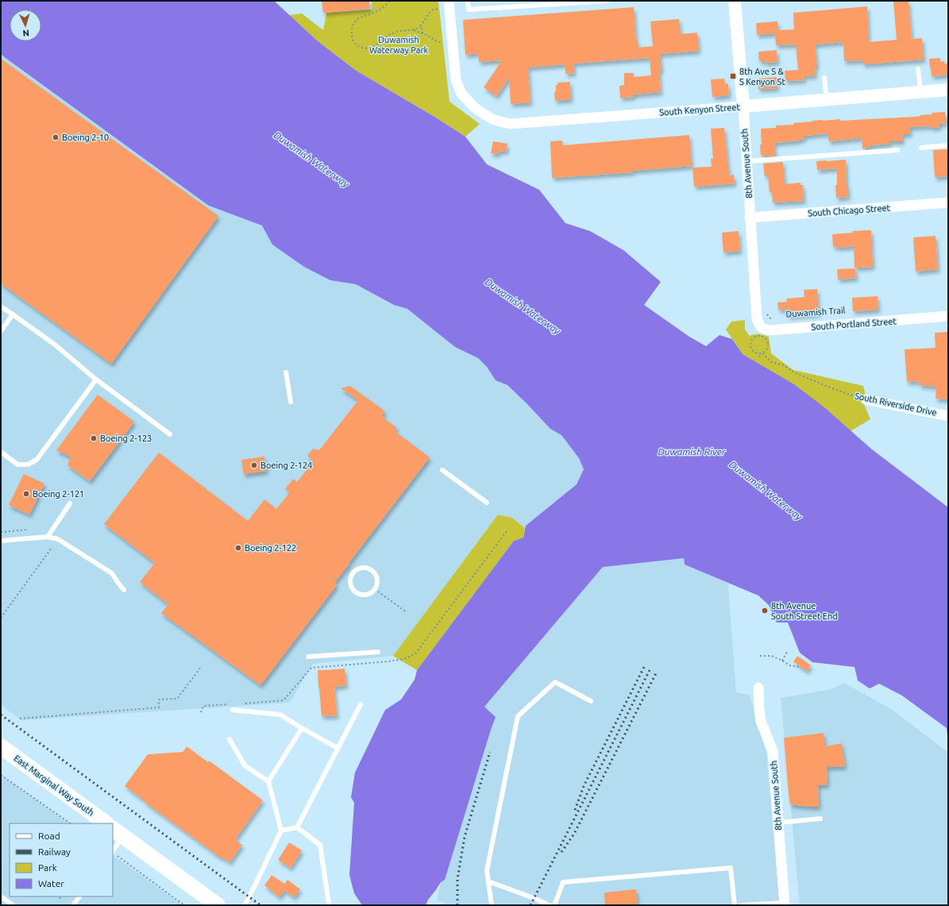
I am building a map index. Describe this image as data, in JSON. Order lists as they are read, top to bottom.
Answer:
{
  "streets": {
    "main road": ["East Marginal Way South"],
    "street": [
      "South Kenyon Street",
      "8th Avenue South",
      "South Chicago Street",
      "South Portland Street",
      "South Riverside Drive"
    ],
    "path": ["Duwamish Trail"]
  },
  "crossings": [
    ["South Kenyon Street", "8th Avenue South"],
    ["8th Avenue South", "South Chicago Street"],
    ["8th Avenue South", "South Portland Street"]
  ],
  "water": ["Duwamish Waterway", "Duwamish River"],
  "parks": ["Duwamish Waterway Park"],
  "places": {
    "transit": ["8th Ave S & S Kenyon St"],
    "other": [
      "Boeing 2-10",
      "Boeing 2-123",
      "Boeing 2-124",
      "Boeing 2-121",
      "Boeing 2-122",
      "8th Avenue South Street End"
    ]
  },
  "legend": [
    "Road",
    "Railway",
    "Park",
    "Water"
  ],
  "north": "bottom"
}
